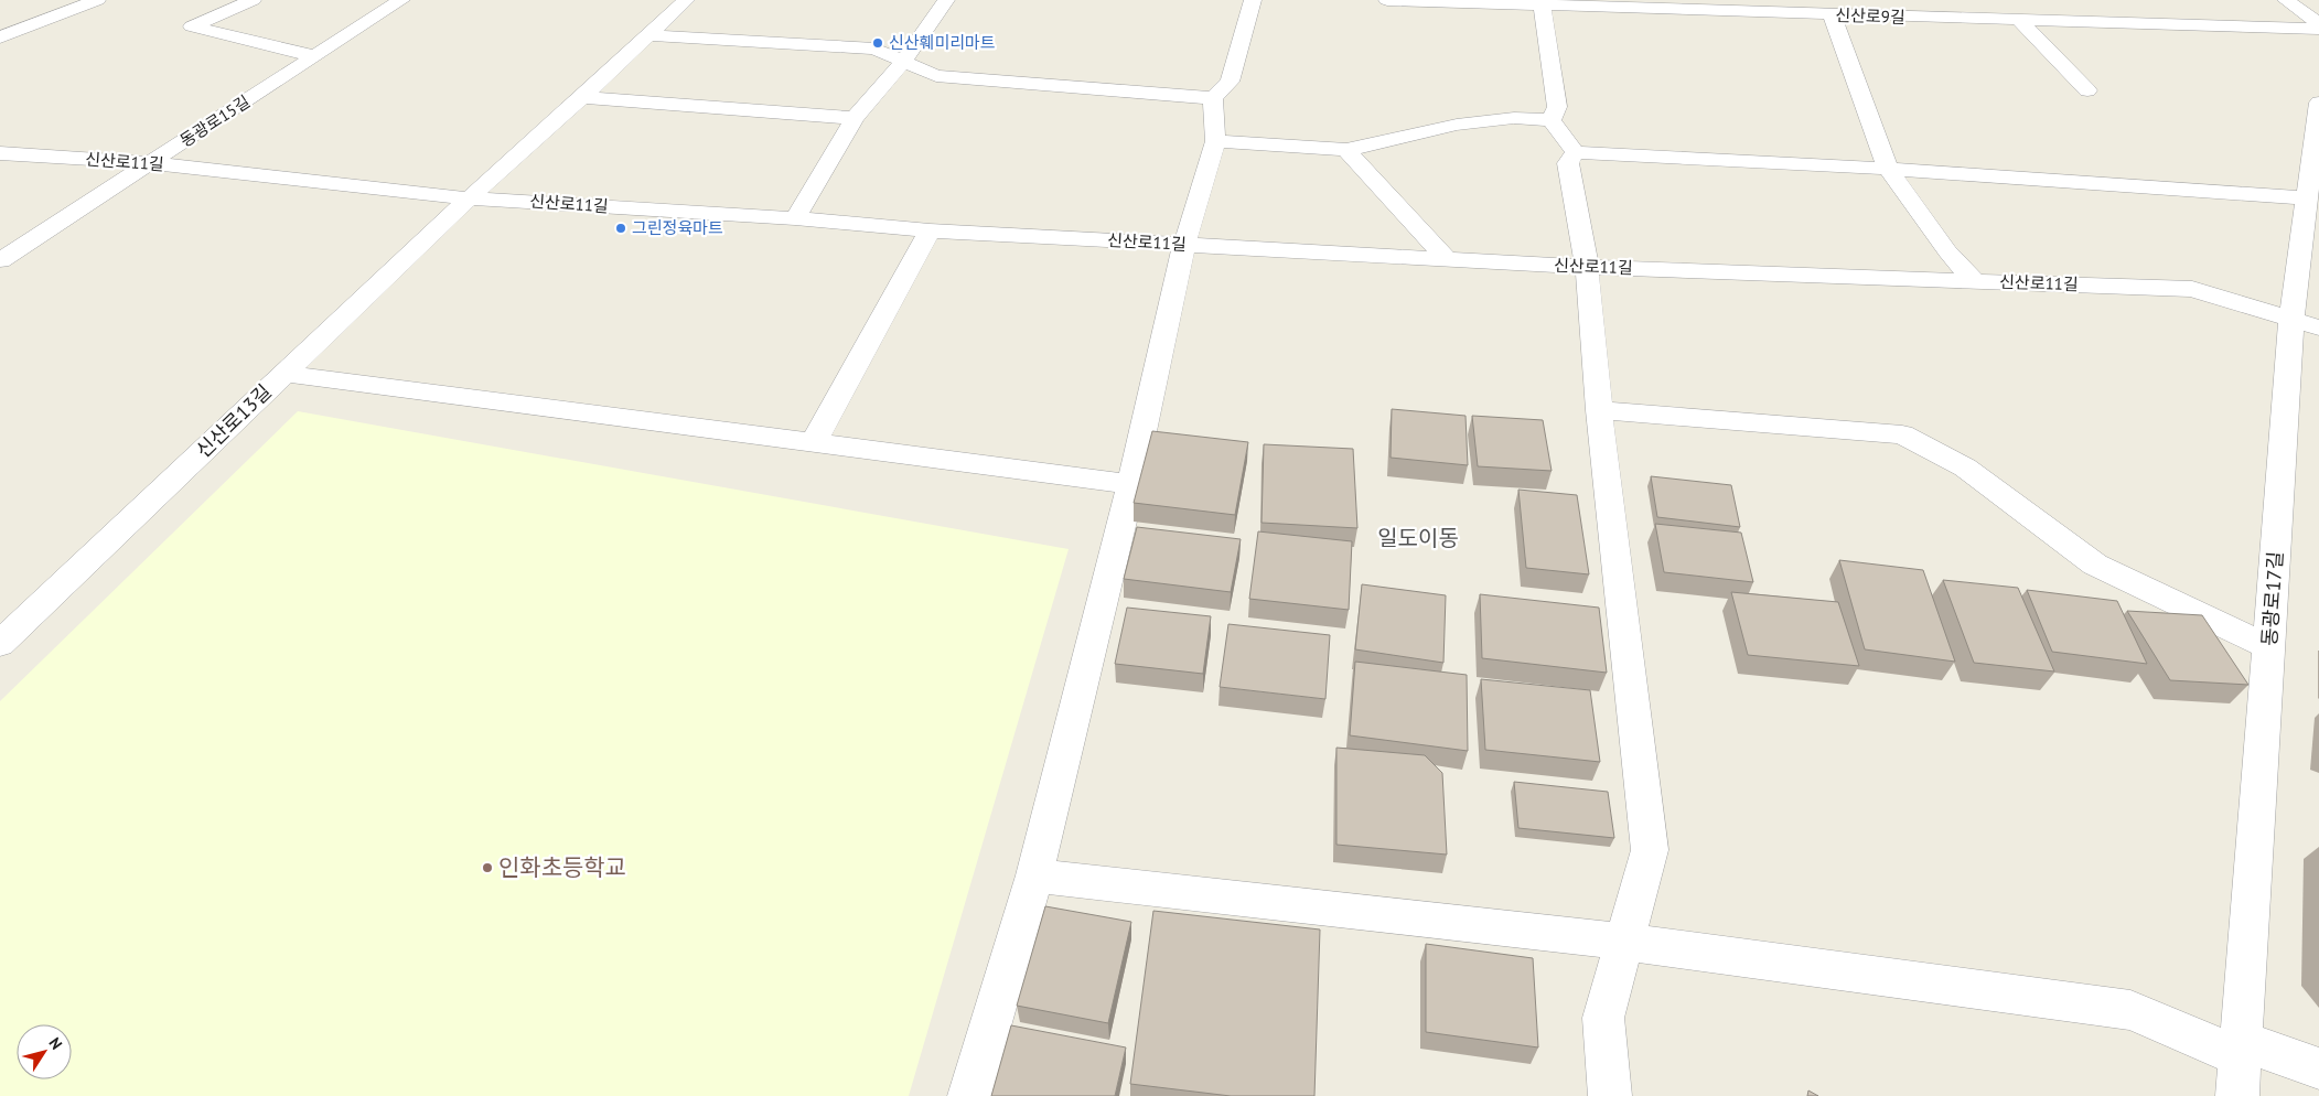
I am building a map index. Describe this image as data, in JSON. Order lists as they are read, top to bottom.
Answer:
{
  "streets": {
    "street": [
      "신산로9길",
      "동광로15길",
      "신산로11길",
      "신산로13길",
      "동광로17길"
    ]
  },
  "crossings": [
    ["동광로15길", "신산로11길"],
    ["신산로11길", "신산로13길"],
    ["신산로11길", "동광로17길"]
  ],
  "districts": ["일도이동"],
  "places": ["신산훼미리마트", "그린정육마트", "인화초등학교"],
  "north": "top right"
}
